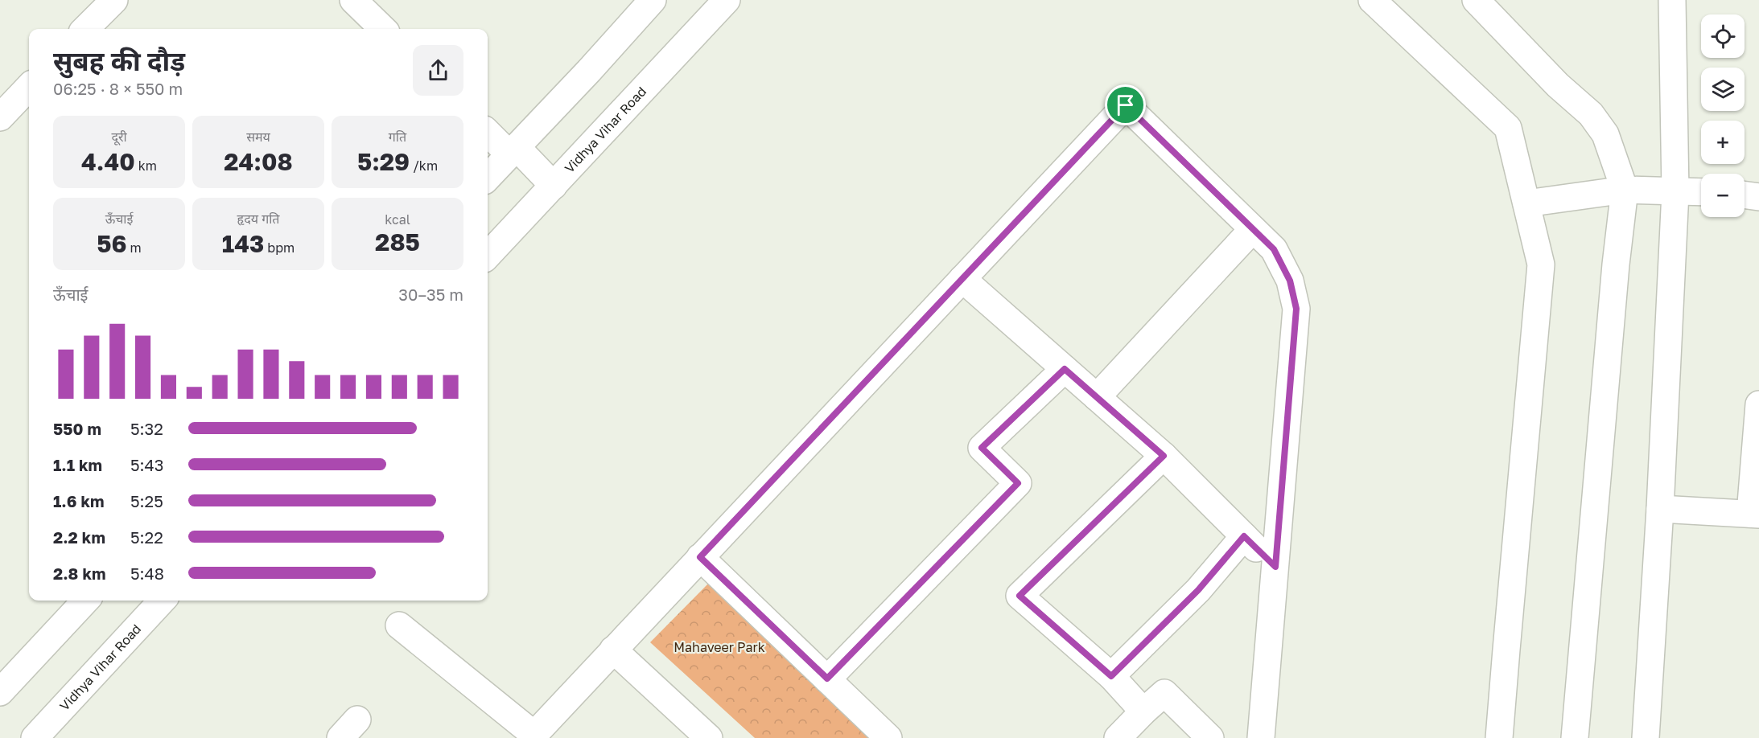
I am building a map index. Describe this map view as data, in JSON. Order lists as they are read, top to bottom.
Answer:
{
  "streets": {
    "street": ["Vidhya Vihar Road"]
  },
  "parks": ["Mahaveer Park"],
  "page": {
    "map_buttons": ["+", "−"],
    "heading": ["सुबह की दौड़", "06:25 · 8 × 550 m"],
    "stats": [
      ["दूरी", "4.40 km"],
      ["समय", "24:08"],
      ["गति", "5:29 /km"],
      ["ऊँचाई", "56 m"],
      ["हृदय गति", "143 bpm"],
      ["kcal", "285"]
    ],
    "chart": ["ऊँचाई", "30–35 m"],
    "list": [
      {
        "name": "550 m",
        "note": "5:32"
      },
      {
        "name": "1.1 km",
        "note": "5:43"
      },
      {
        "name": "1.6 km",
        "note": "5:25"
      },
      {
        "name": "2.2 km",
        "note": "5:22"
      },
      {
        "name": "2.8 km",
        "note": "5:48"
      }
    ]
  }
}
